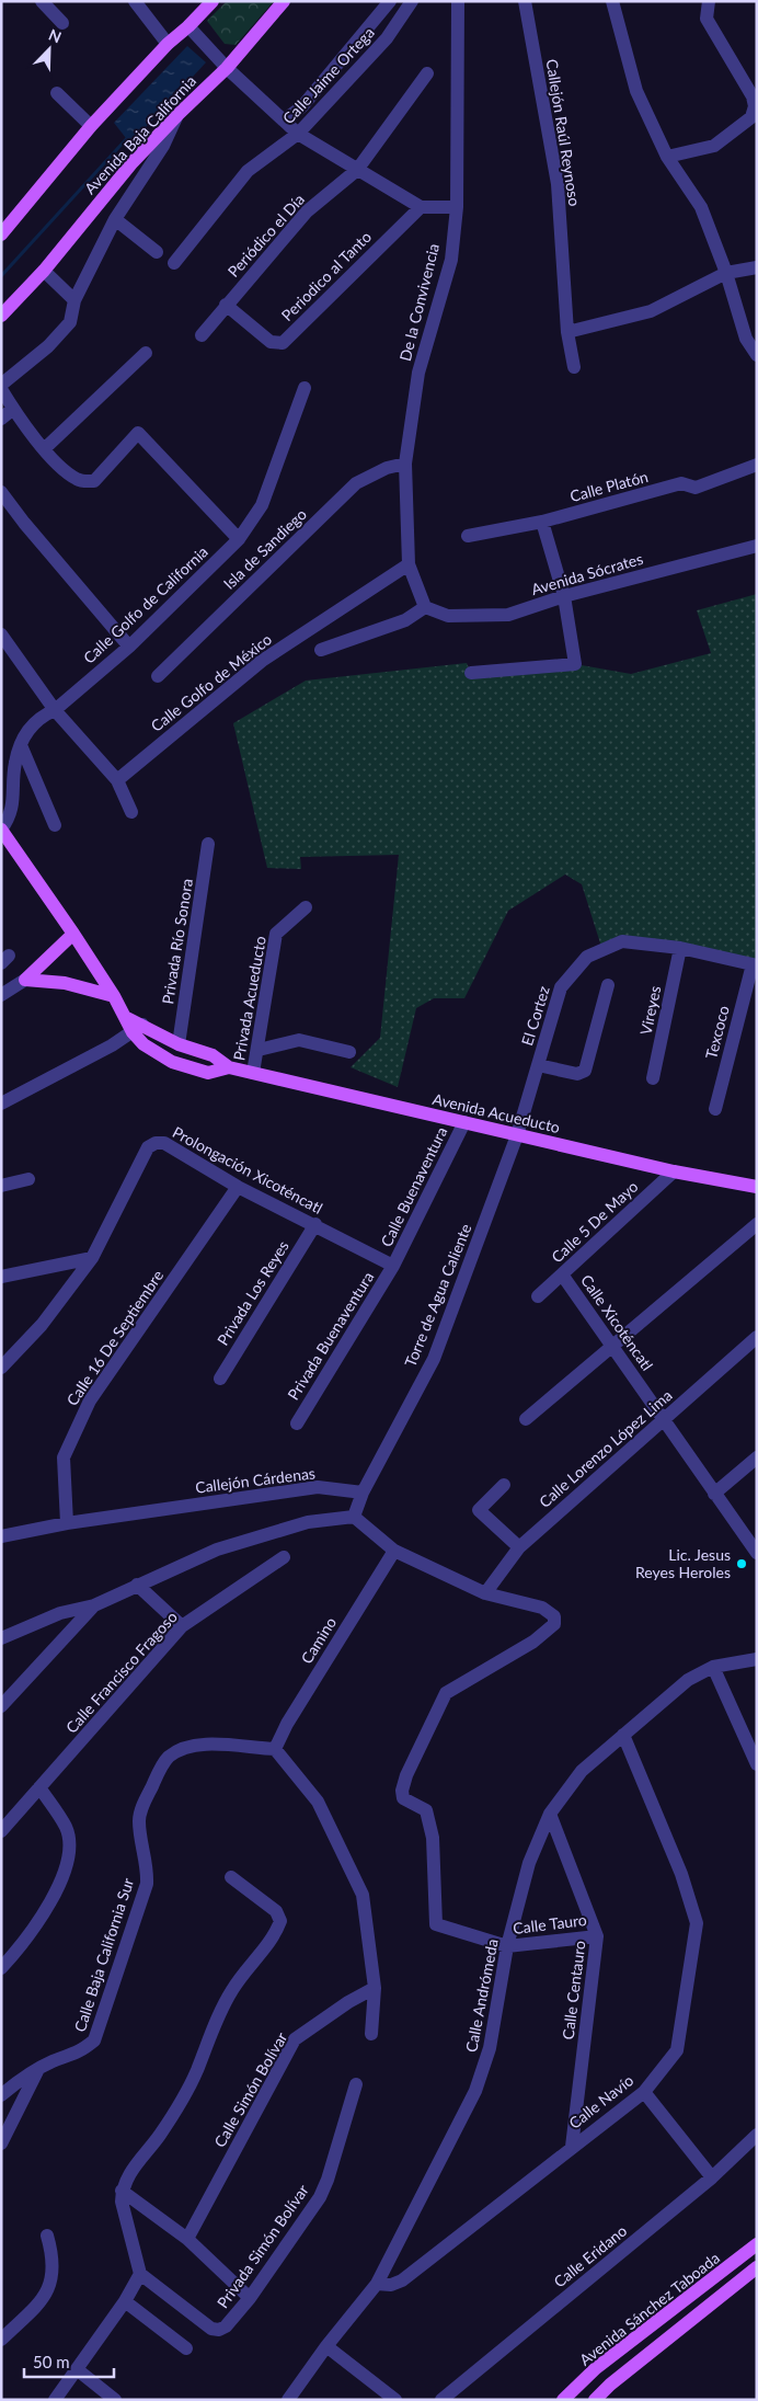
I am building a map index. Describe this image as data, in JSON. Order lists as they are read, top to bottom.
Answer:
{
  "streets": {
    "main road": ["Avenida Baja California", "Avenida Acueducto", "Avenida Sánchez Taboada"],
    "street": [
      "Calle Jaime Ortega",
      "Callejón Raúl Reynoso",
      "Periódico el Día",
      "Periodico al Tanto",
      "De la Convivencia",
      "Calle Platón",
      "Isla de Sandiego",
      "Avenida Sócrates",
      "Calle Golfo de California",
      "Calle Golfo de México",
      "Privada Río Sonora",
      "Privada Acueducto",
      "Vireyes",
      "El Cortez",
      "Texcoco",
      "Prolongación Xicoténcatl",
      "Calle Buenaventura",
      "Calle 5 De Mayo",
      "Privada Los Reyes",
      "Torre de Agua Caliente",
      "Calle Xicoténcatl",
      "Privada Buenaventura",
      "Calle 16 De Septiembre",
      "Calle Lorenzo López Lima",
      "Callejón Cárdenas",
      "Camino",
      "Calle Francisco Fragoso",
      "Calle Tauro",
      "Calle Baja California Sur",
      "Calle Centauro",
      "Calle Andrómeda",
      "Calle Simón Bolívar",
      "Calle Navío",
      "Privada Simón Bolívar",
      "Calle Eridano"
    ]
  },
  "crossings": [
    ["Periódico el Día", "Periodico al Tanto"],
    ["De la Convivencia", "Isla de Sandiego"],
    ["De la Convivencia", "Avenida Sócrates"],
    ["De la Convivencia", "Calle Golfo de México"],
    ["Calle Golfo de California", "Avenida Acueducto"],
    ["Privada Río Sonora", "Avenida Acueducto"],
    ["Privada Acueducto", "Avenida Acueducto"],
    ["Vireyes", "El Cortez"],
    ["El Cortez", "Texcoco"],
    ["El Cortez", "Avenida Acueducto"],
    ["El Cortez", "Torre de Agua Caliente"],
    ["Avenida Acueducto", "Calle Buenaventura"],
    ["Avenida Acueducto", "Calle 5 De Mayo"],
    ["Avenida Acueducto", "Torre de Agua Caliente"],
    ["Prolongación Xicoténcatl", "Calle Buenaventura"],
    ["Prolongación Xicoténcatl", "Privada Los Reyes"],
    ["Prolongación Xicoténcatl", "Privada Buenaventura"],
    ["Prolongación Xicoténcatl", "Calle 16 De Septiembre"],
    ["Calle Buenaventura", "Privada Buenaventura"],
    ["Calle 5 De Mayo", "Calle Xicoténcatl"],
    ["Torre de Agua Caliente", "Callejón Cárdenas"],
    ["Calle Xicoténcatl", "Calle Lorenzo López Lima"],
    ["Calle 16 De Septiembre", "Callejón Cárdenas"],
    ["Camino", "Calle Baja California Sur"],
    ["Calle Tauro", "Calle Centauro"],
    ["Calle Tauro", "Calle Andrómeda"],
    ["Calle Centauro", "Calle Andrómeda"],
    ["Calle Centauro", "Calle Navío"],
    ["Calle Andrómeda", "Calle Navío"]
  ],
  "places": ["Lic. Jesus Reyes Heroles"],
  "scale_bar": "50 m",
  "north": "top right"
}
